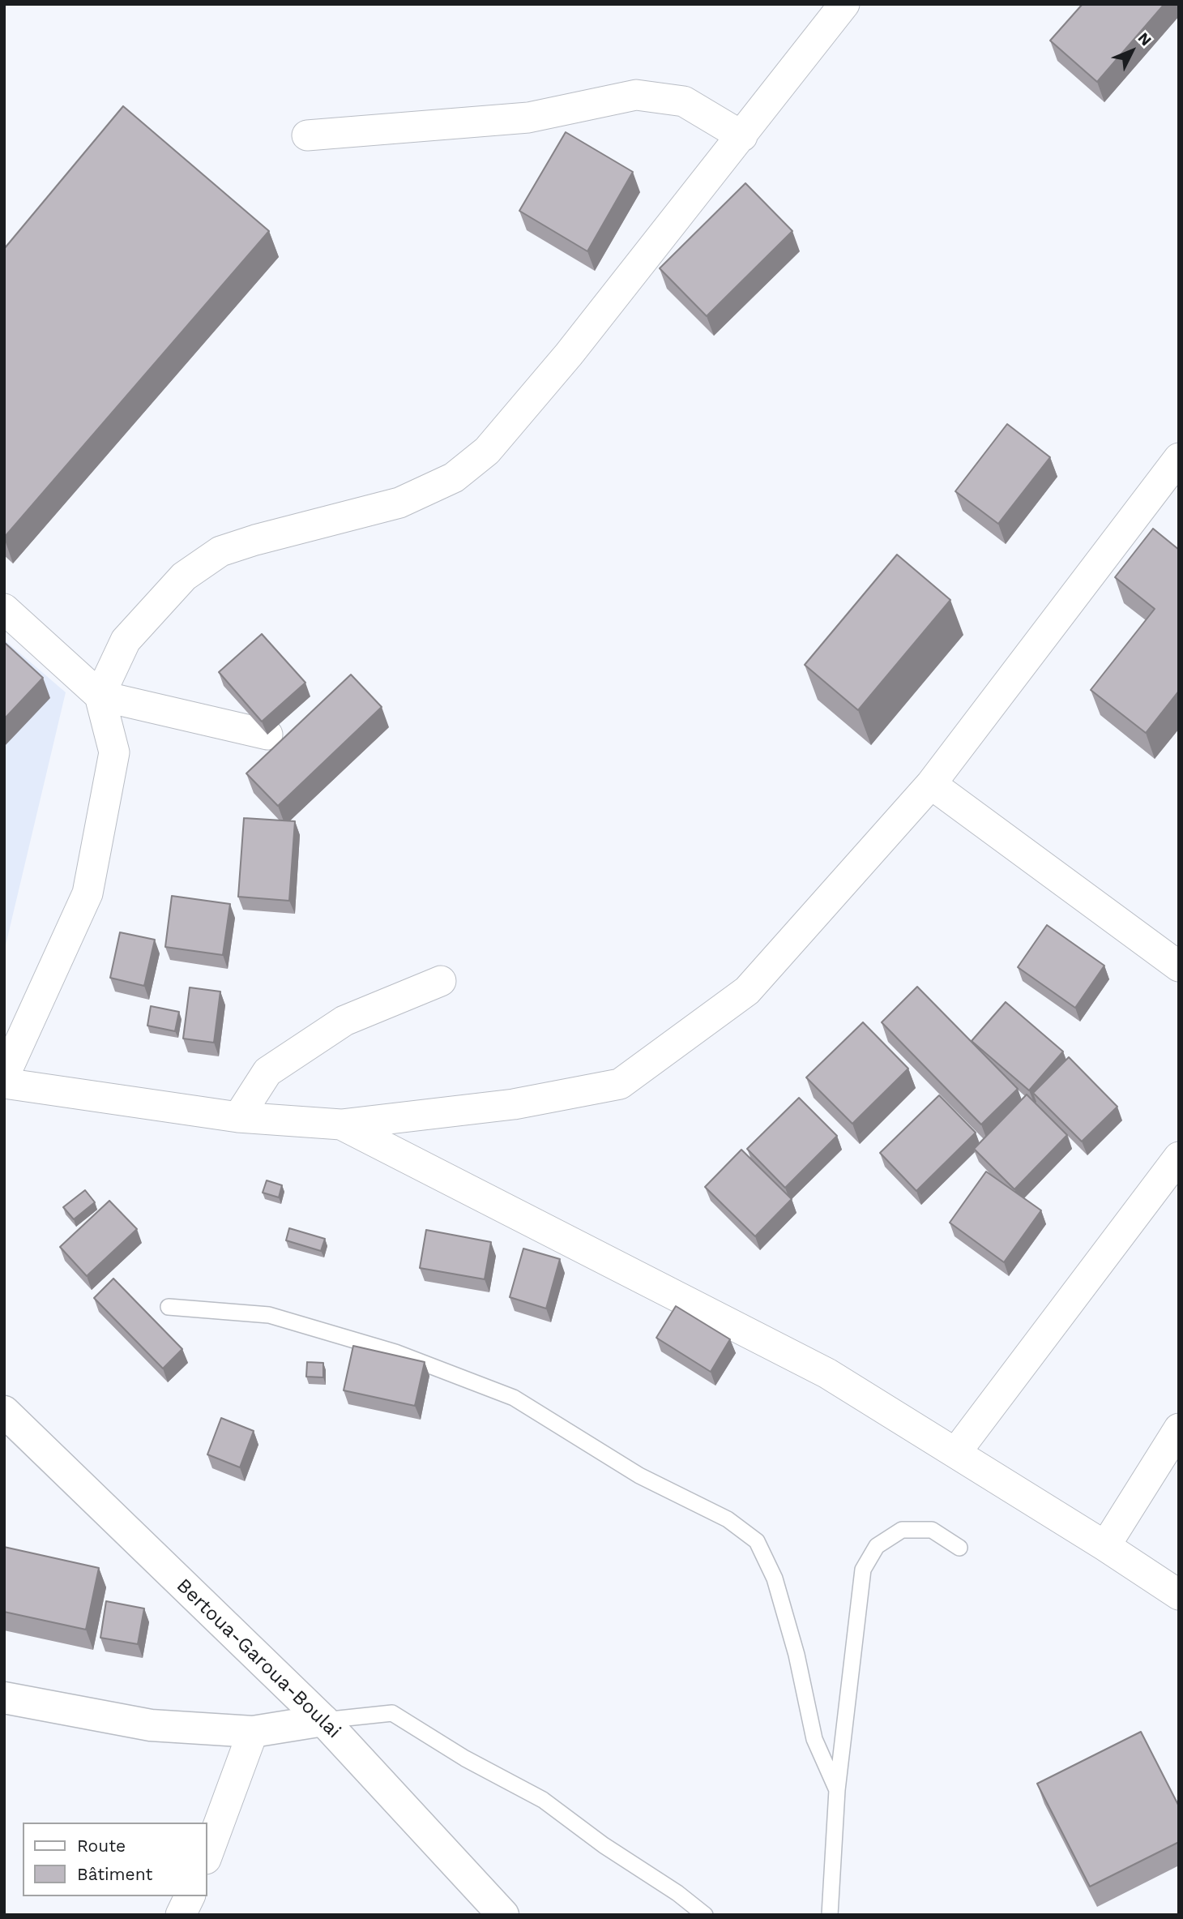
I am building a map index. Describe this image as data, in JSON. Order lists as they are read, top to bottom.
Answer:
{
  "streets": {
    "main road": ["Bertoua-Garoua-Boulai"]
  },
  "legend": ["Route", "Bâtiment"],
  "north": "top right"
}
